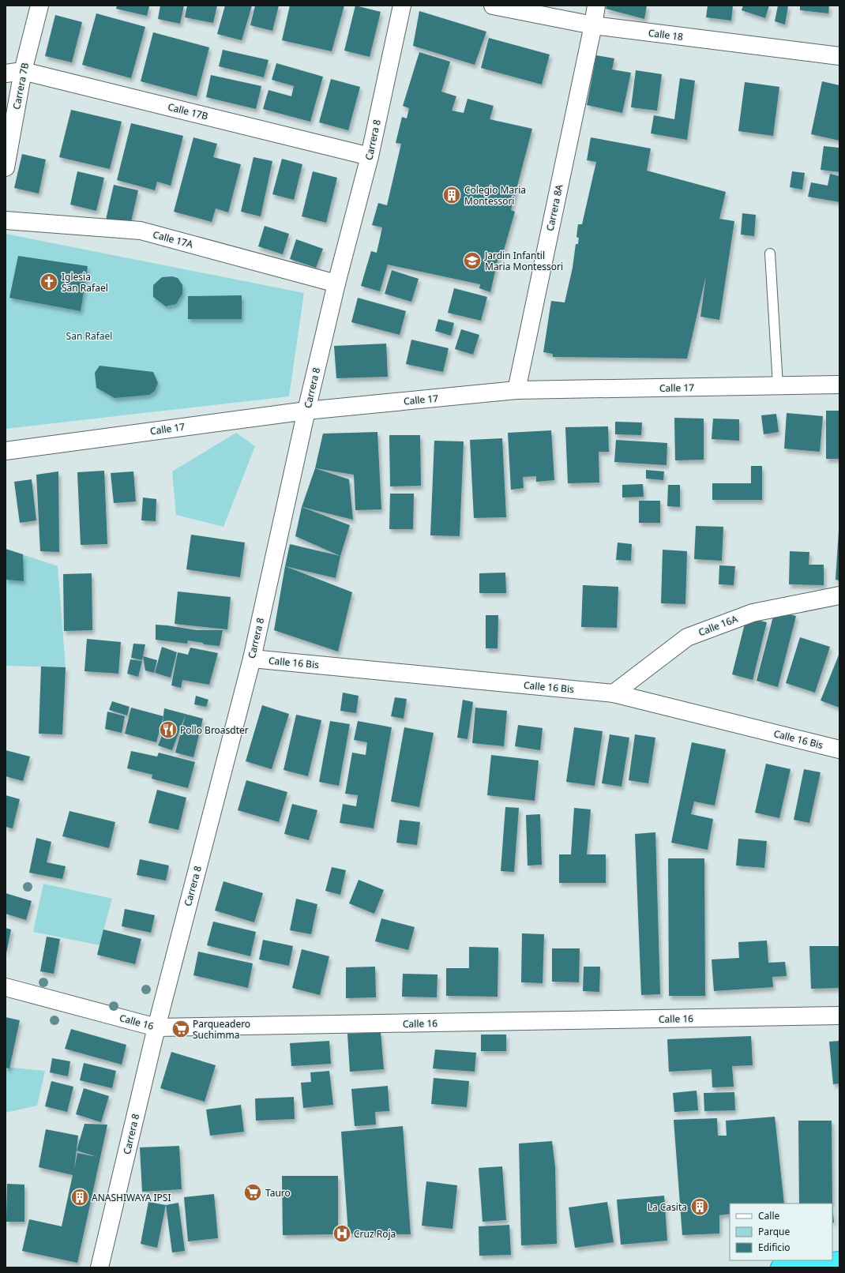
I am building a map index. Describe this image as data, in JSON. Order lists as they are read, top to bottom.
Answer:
{
  "streets": {
    "street": [
      "Calle 18",
      "Carrera 7B",
      "Calle 17B",
      "Carrera 8",
      "Carrera 8A",
      "Calle 17A",
      "Calle 17",
      "Calle 16A",
      "Calle 16 Bis",
      "Calle 16"
    ]
  },
  "crossings": [
    ["Calle 18", "Carrera 8A"],
    ["Carrera 7B", "Calle 17B"],
    ["Calle 17B", "Carrera 8"],
    ["Carrera 8", "Calle 17A"],
    ["Carrera 8", "Calle 17"],
    ["Carrera 8", "Calle 16 Bis"],
    ["Carrera 8", "Calle 16"],
    ["Carrera 8A", "Calle 17"],
    ["Calle 16A", "Calle 16 Bis"]
  ],
  "parks": ["San Rafael"],
  "places": {
    "building": ["Colegio Maria Montessori", "ANASHIWAYA IPSI", "La Casita"],
    "school or university": ["Jardin Infantil Maria Montessori"],
    "church": ["Iglesia San Rafael"],
    "restaurant": ["Pollo Broasdter"],
    "supermarket": ["Parqueadero Suchimma", "Tauro"],
    "hospital": ["Cruz Roja"]
  },
  "legend": ["Calle", "Parque", "Edificio"]
}
